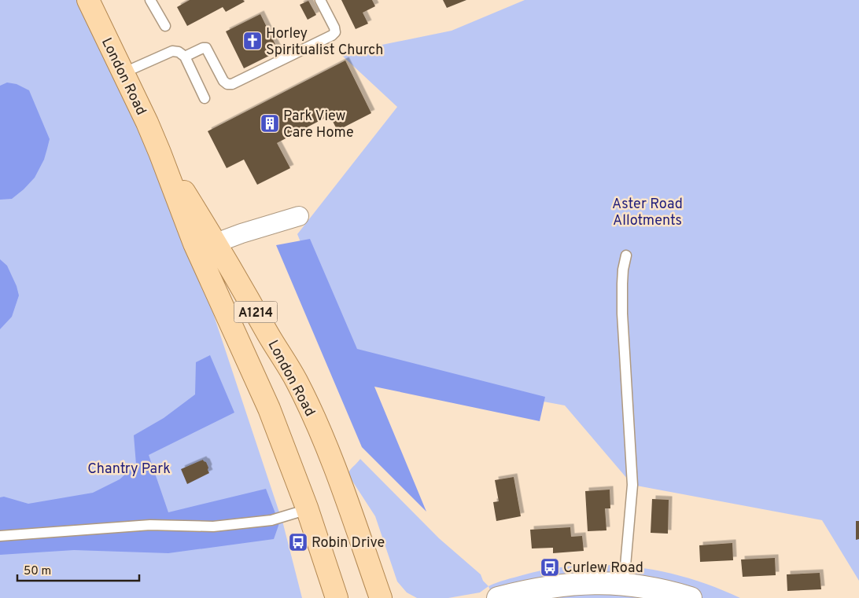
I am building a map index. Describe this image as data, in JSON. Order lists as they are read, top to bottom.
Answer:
{
  "streets": {
    "main road": ["London Road", "A1214"]
  },
  "parks": ["Aster Road Allotments", "Chantry Park"],
  "places": {
    "church": ["Horley Spiritualist Church"],
    "building": ["Park View Care Home"],
    "bus stop": ["Robin Drive", "Curlew Road"]
  },
  "scale_bar": "50 m"
}
